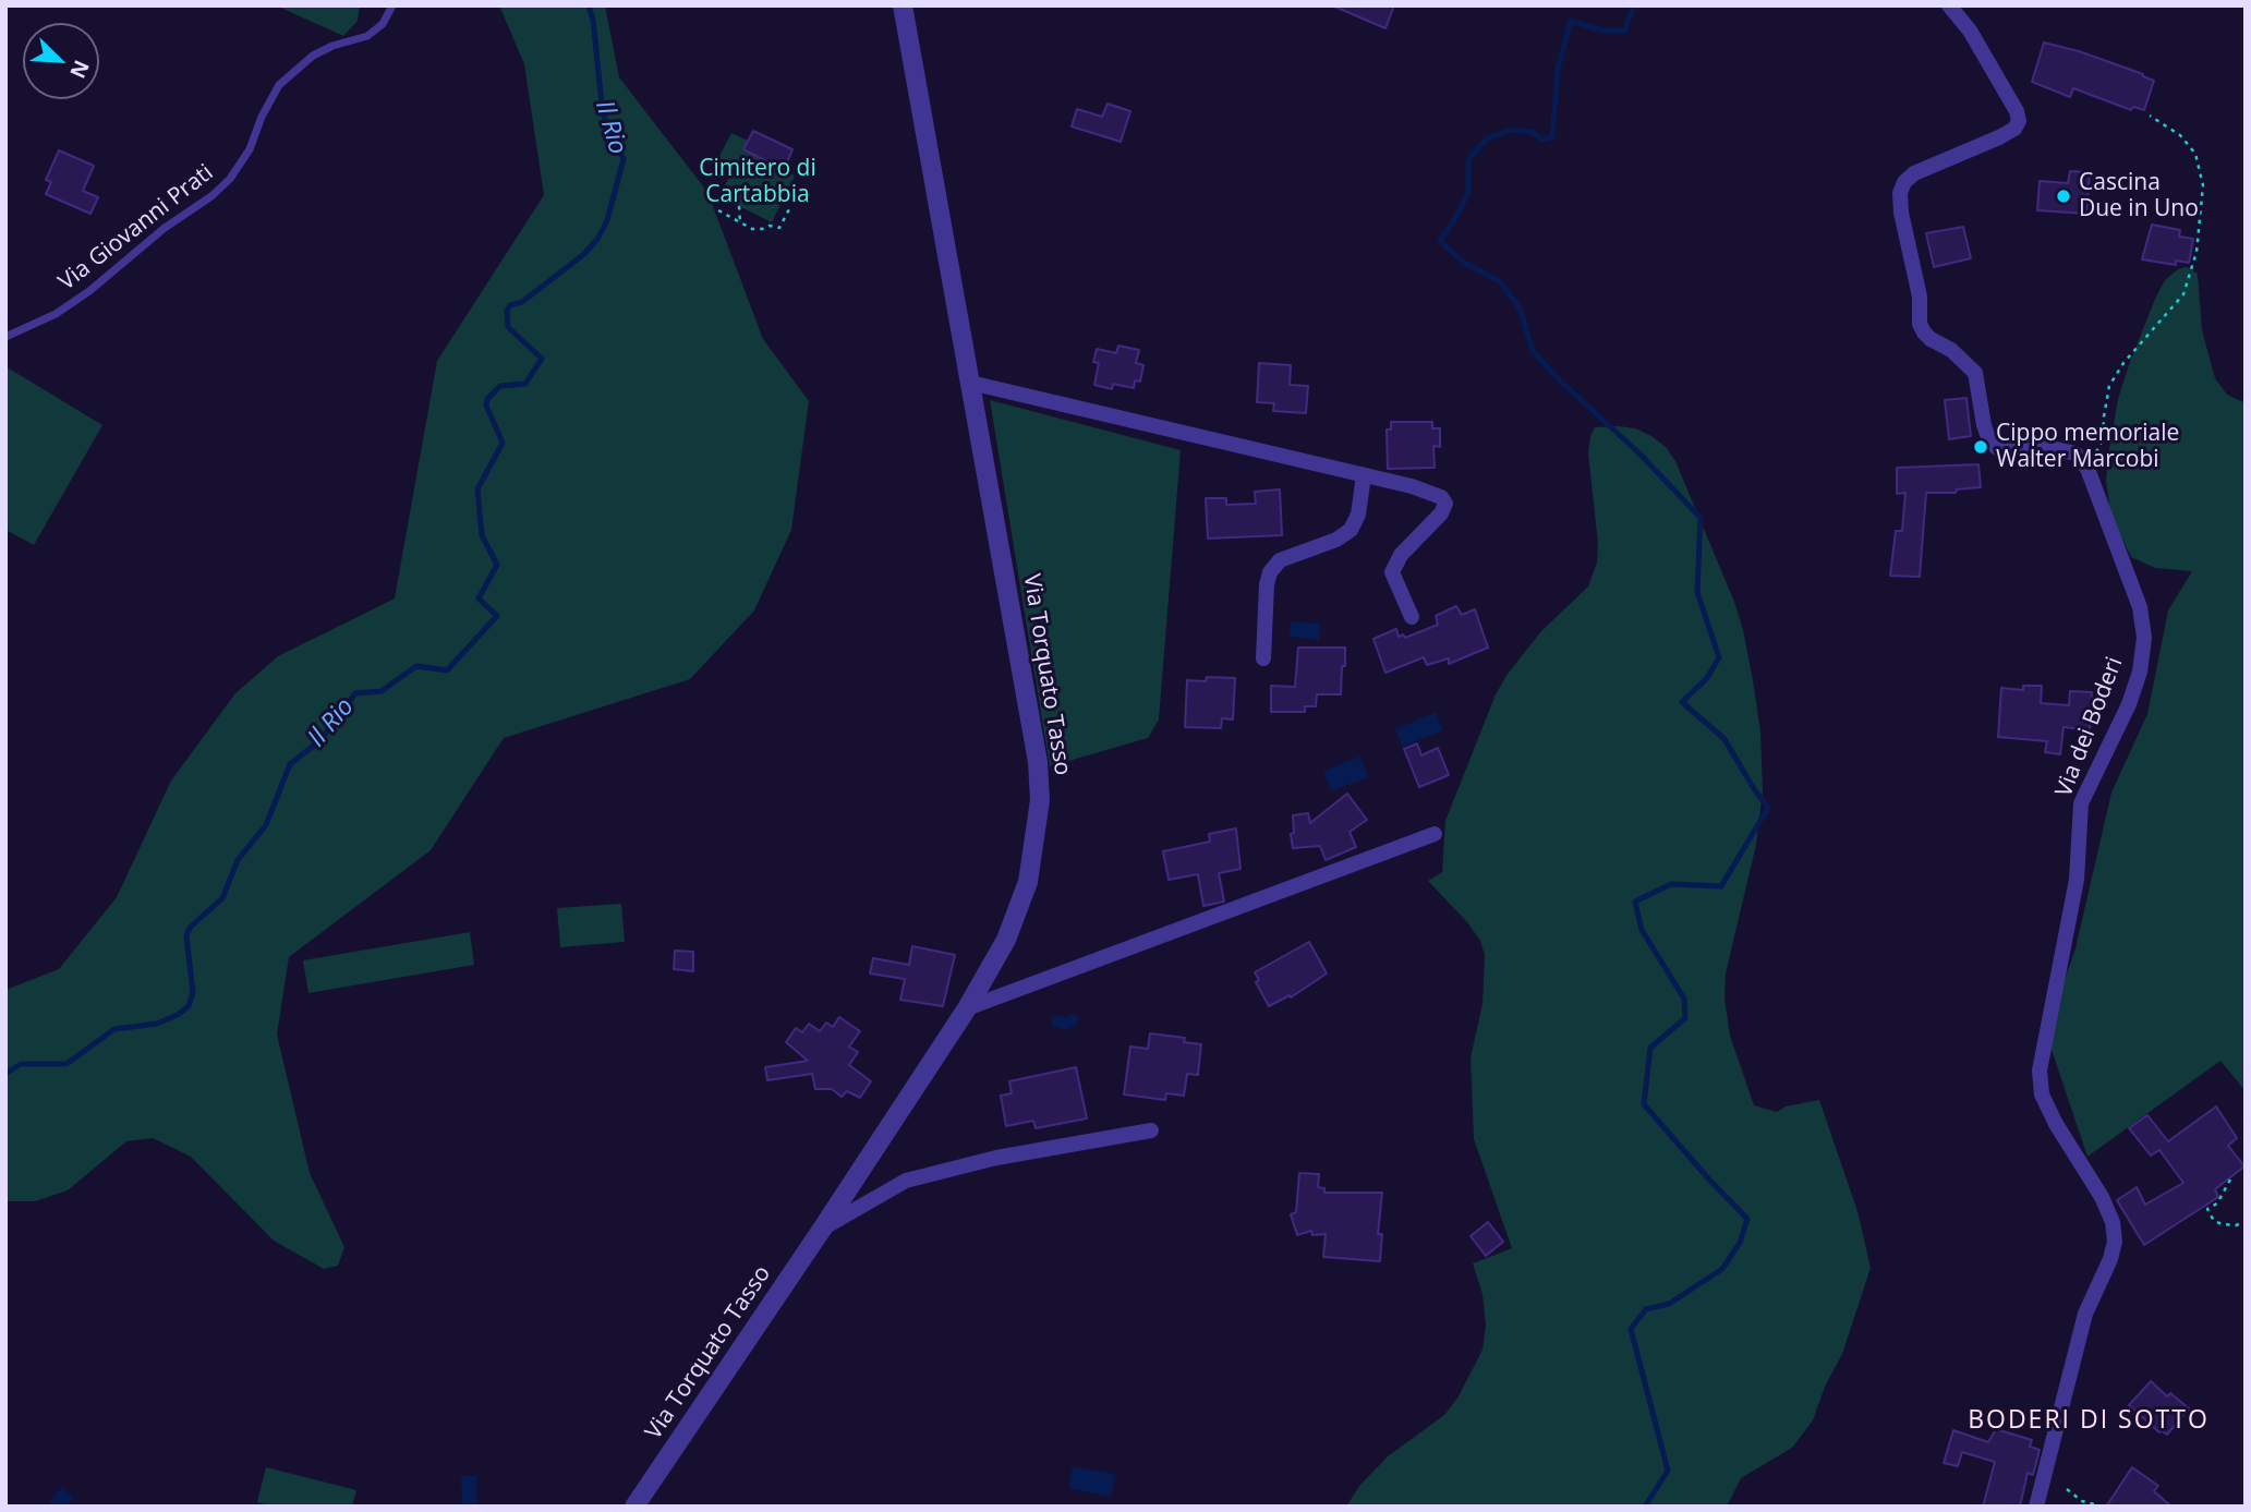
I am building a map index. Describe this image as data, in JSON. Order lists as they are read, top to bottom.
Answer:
{
  "streets": {
    "street": ["Via Torquato Tasso", "Via dei Boderi"],
    "lane": ["Via Giovanni Prati"]
  },
  "districts": ["BODERI DI SOTTO"],
  "water": ["Il Rio"],
  "parks": ["Cimitero di Cartabbia"],
  "places": ["Cascina Due in Uno", "Cippo memoriale Walter Marcobi"],
  "north": "bottom right"
}
